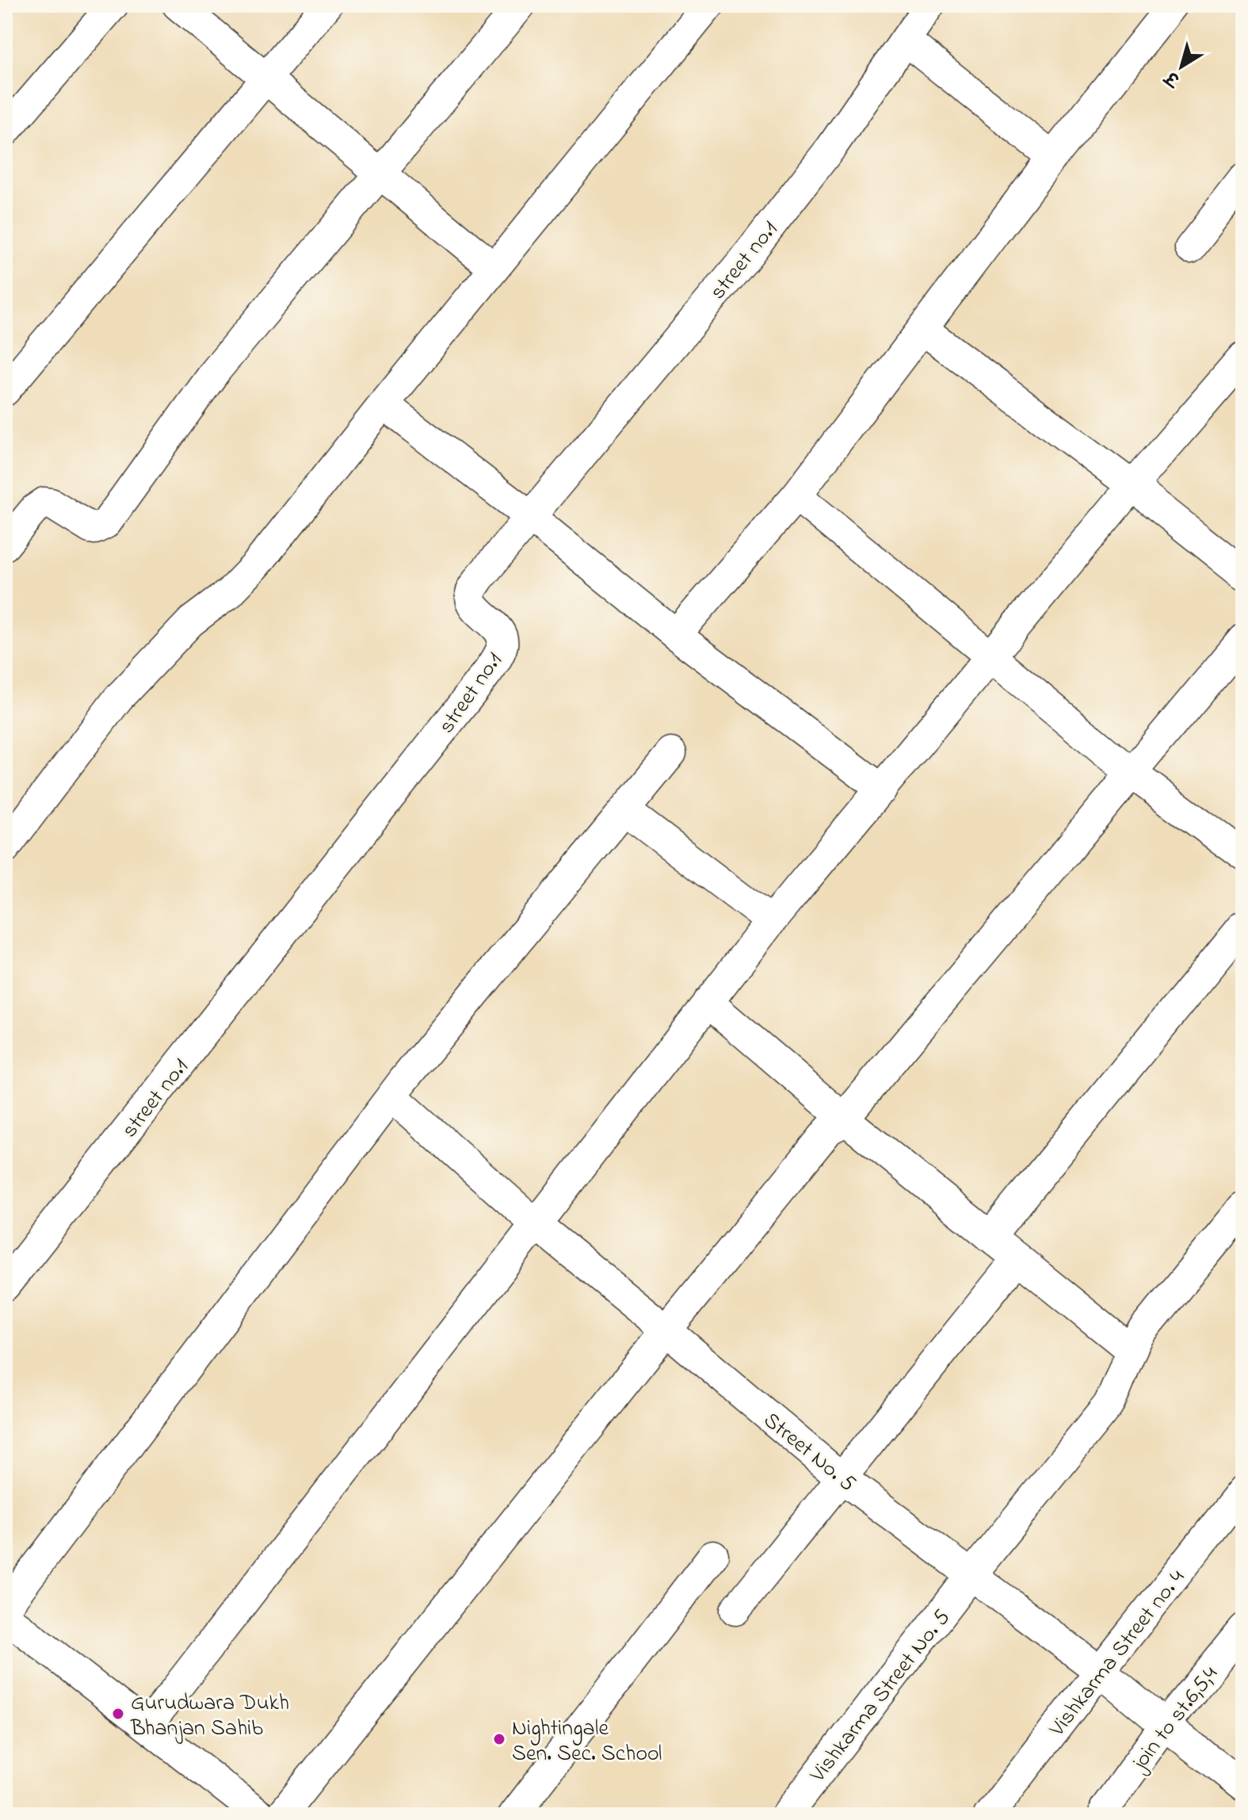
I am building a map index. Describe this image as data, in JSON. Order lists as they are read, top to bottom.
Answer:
{
  "streets": {
    "street": [
      "street no.1",
      "Street No. 5",
      "Vishkarma Street no. 4",
      "Vishkarma Street No. 5",
      "join to st.6,5,4"
    ]
  },
  "crossings": [
    ["Street No. 5", "Vishkarma Street no. 4"],
    ["Street No. 5", "Vishkarma Street No. 5"],
    ["Street No. 5", "join to st.6,5,4"]
  ],
  "places": ["Gurudwara Dukh Bhanjan Sahib", "Nightingale Sen. Sec. School"],
  "north": "bottom left"
}
